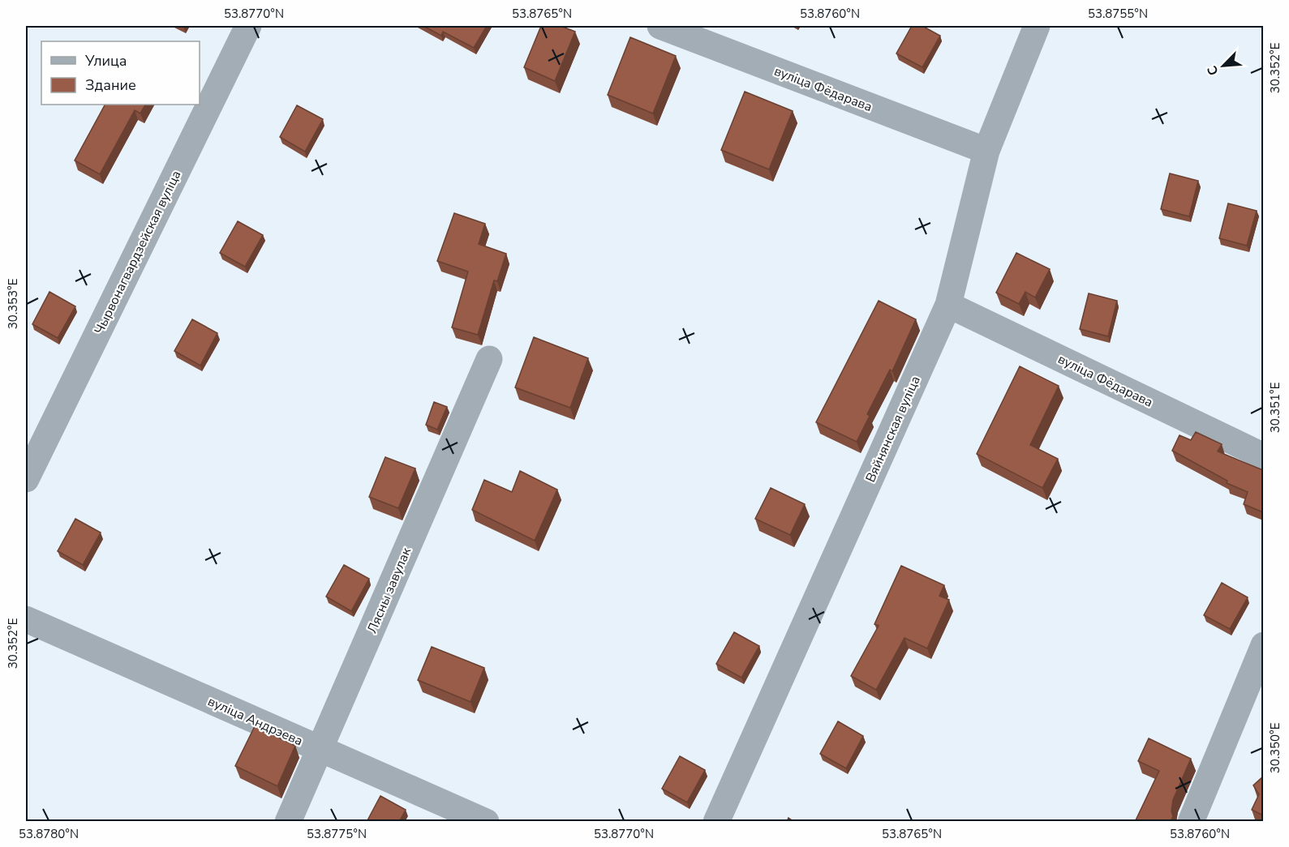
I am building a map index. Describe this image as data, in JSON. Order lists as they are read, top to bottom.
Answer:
{
  "streets": {
    "street": [
      "вуліца Фёдарава",
      "Чырвонагвардзейская вуліца",
      "Вяйнянская вуліца",
      "Лясны завулак",
      "вуліца Андрэева"
    ]
  },
  "crossings": [
    ["вуліца Фёдарава", "Вяйнянская вуліца"],
    ["Лясны завулак", "вуліца Андрэева"]
  ],
  "legend": ["Улица", "Здание"],
  "north": "bottom left",
  "coordinates": [
    "53.8770°N",
    "53.8765°N",
    "53.8760°N",
    "53.8755°N",
    "30.352°E",
    "30.353°E",
    "30.351°E",
    "30.350°E",
    "53.8780°N",
    "53.8775°N"
  ]
}
